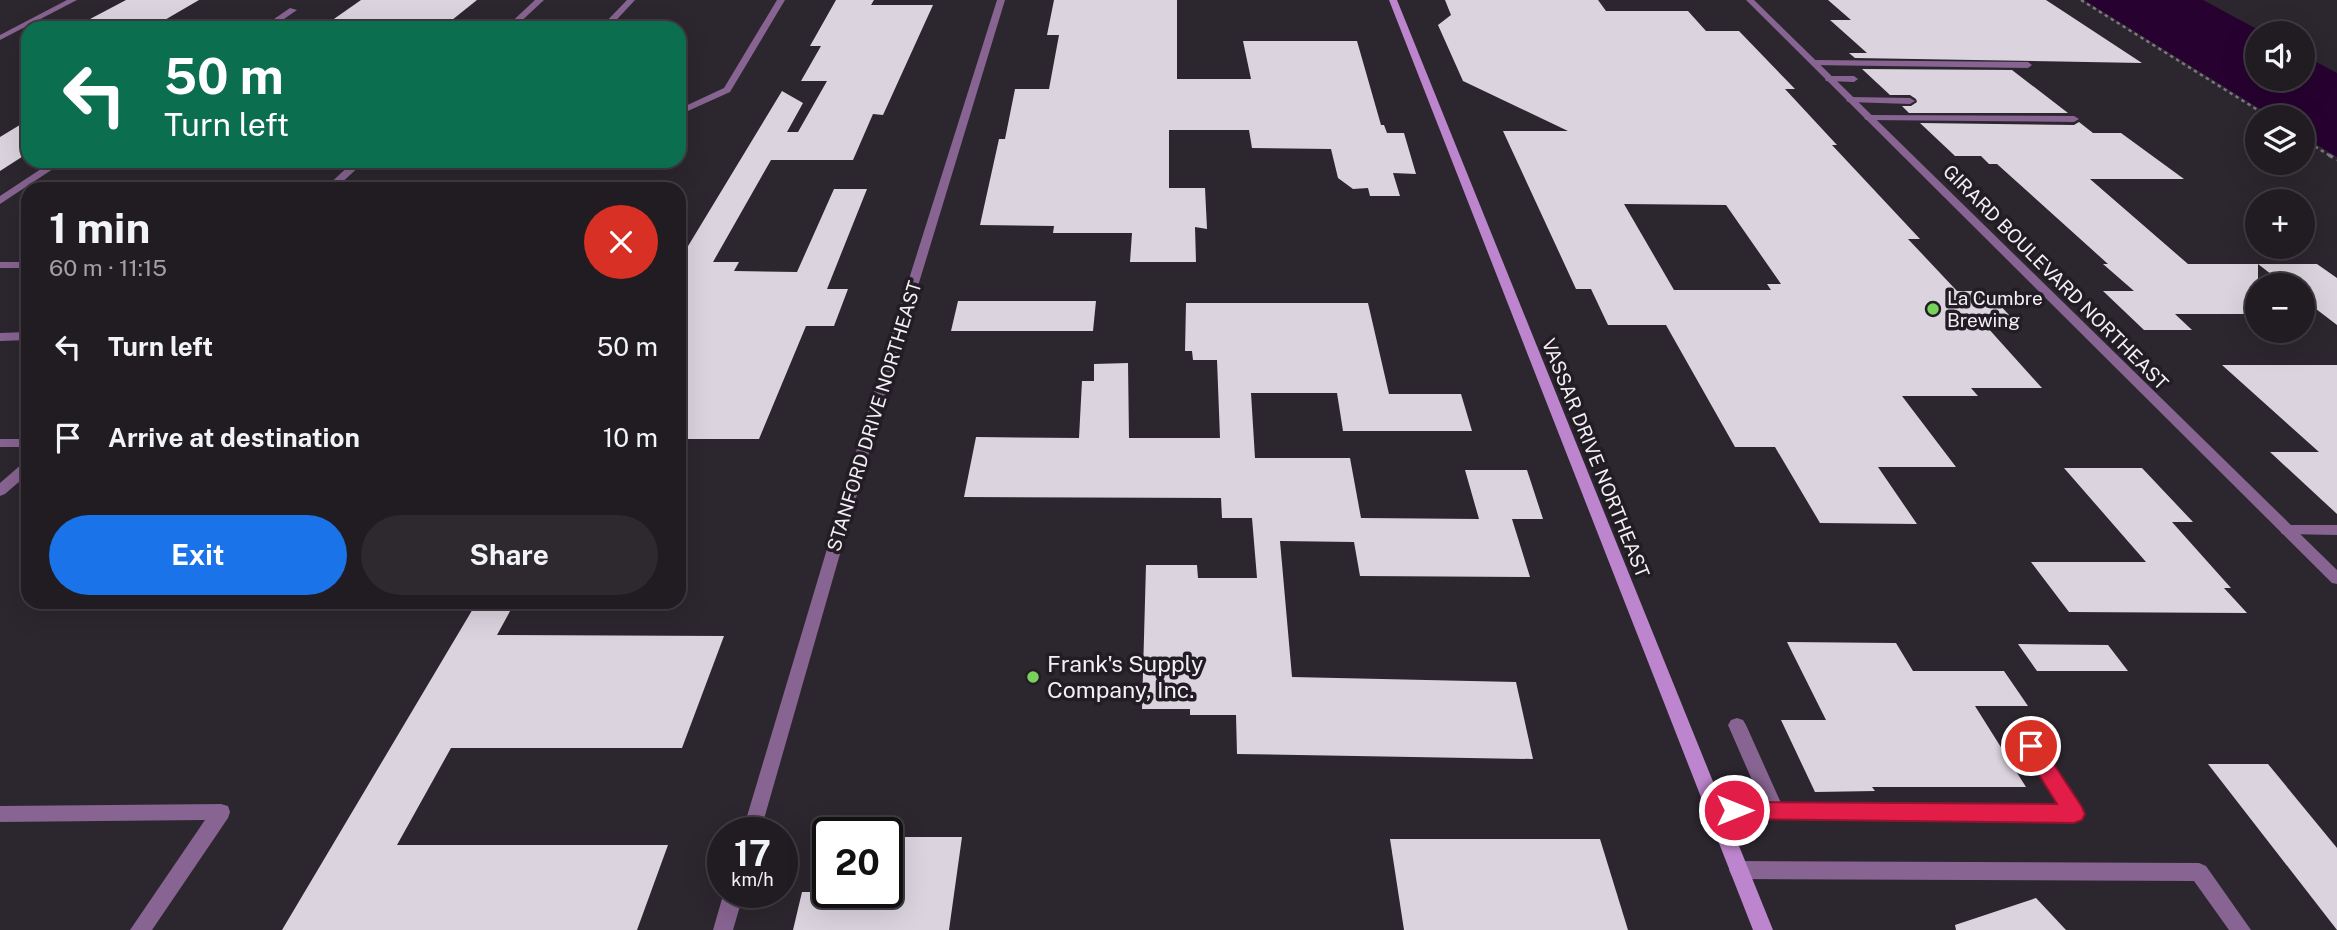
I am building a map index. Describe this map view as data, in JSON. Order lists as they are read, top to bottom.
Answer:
{
  "streets": {
    "street": ["GIRARD BOULEVARD NORTHEAST", "STANFORD DRIVE NORTHEAST", "VASSAR DRIVE NORTHEAST"]
  },
  "places": ["La Cumbre Brewing", "Frank's Supply Company, Inc."],
  "page": {
    "map_buttons": ["+", "−"],
    "turn": ["50 m", "Turn left"],
    "heading": ["1 min", "60 m · 11:15"],
    "list": [
      {
        "name": "Turn left",
        "value": "50 m"
      },
      {
        "name": "Arrive at destination",
        "value": "10 m"
      }
    ],
    "buttons": ["Exit", "Share"],
    "speed": "17 km/h",
    "limit": "20"
  }
}
